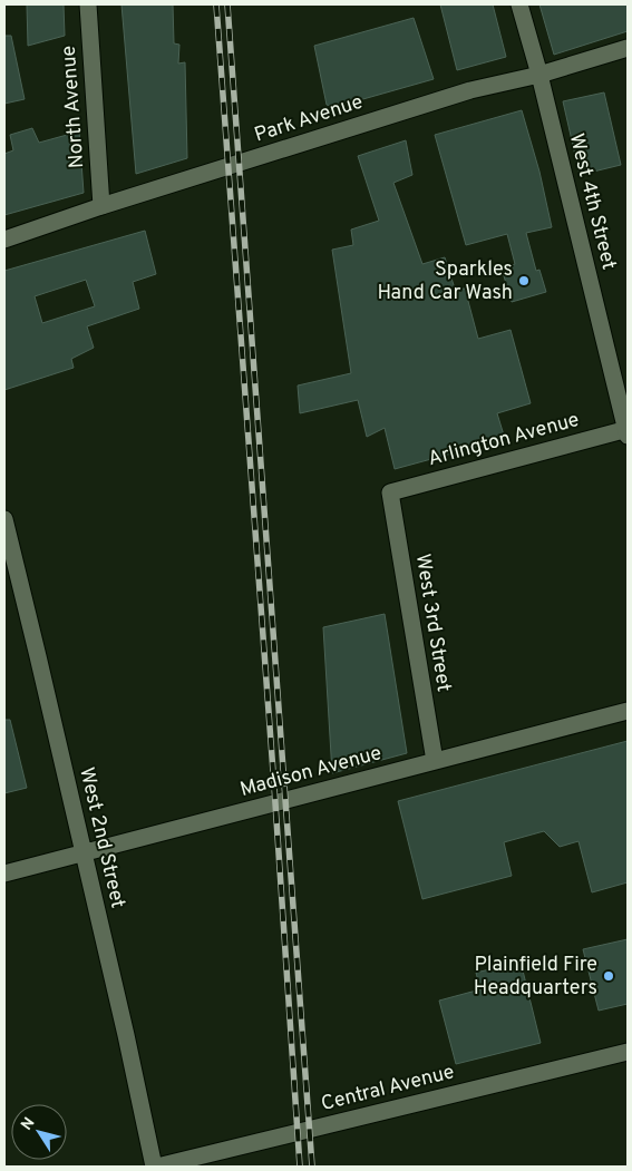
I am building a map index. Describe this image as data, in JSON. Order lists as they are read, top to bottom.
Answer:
{
  "streets": {
    "street": [
      "North Avenue",
      "Park Avenue",
      "West 4th Street",
      "Arlington Avenue",
      "West 3rd Street",
      "Madison Avenue",
      "West 2nd Street",
      "Central Avenue"
    ]
  },
  "crossings": [
    ["North Avenue", "Park Avenue"],
    ["Park Avenue", "West 4th Street"],
    ["West 4th Street", "Arlington Avenue"],
    ["Arlington Avenue", "West 3rd Street"],
    ["West 3rd Street", "Madison Avenue"],
    ["Madison Avenue", "West 2nd Street"],
    ["West 2nd Street", "Central Avenue"]
  ],
  "places": ["Sparkles Hand Car Wash", "Plainfield Fire Headquarters"],
  "north": "top left"
}
